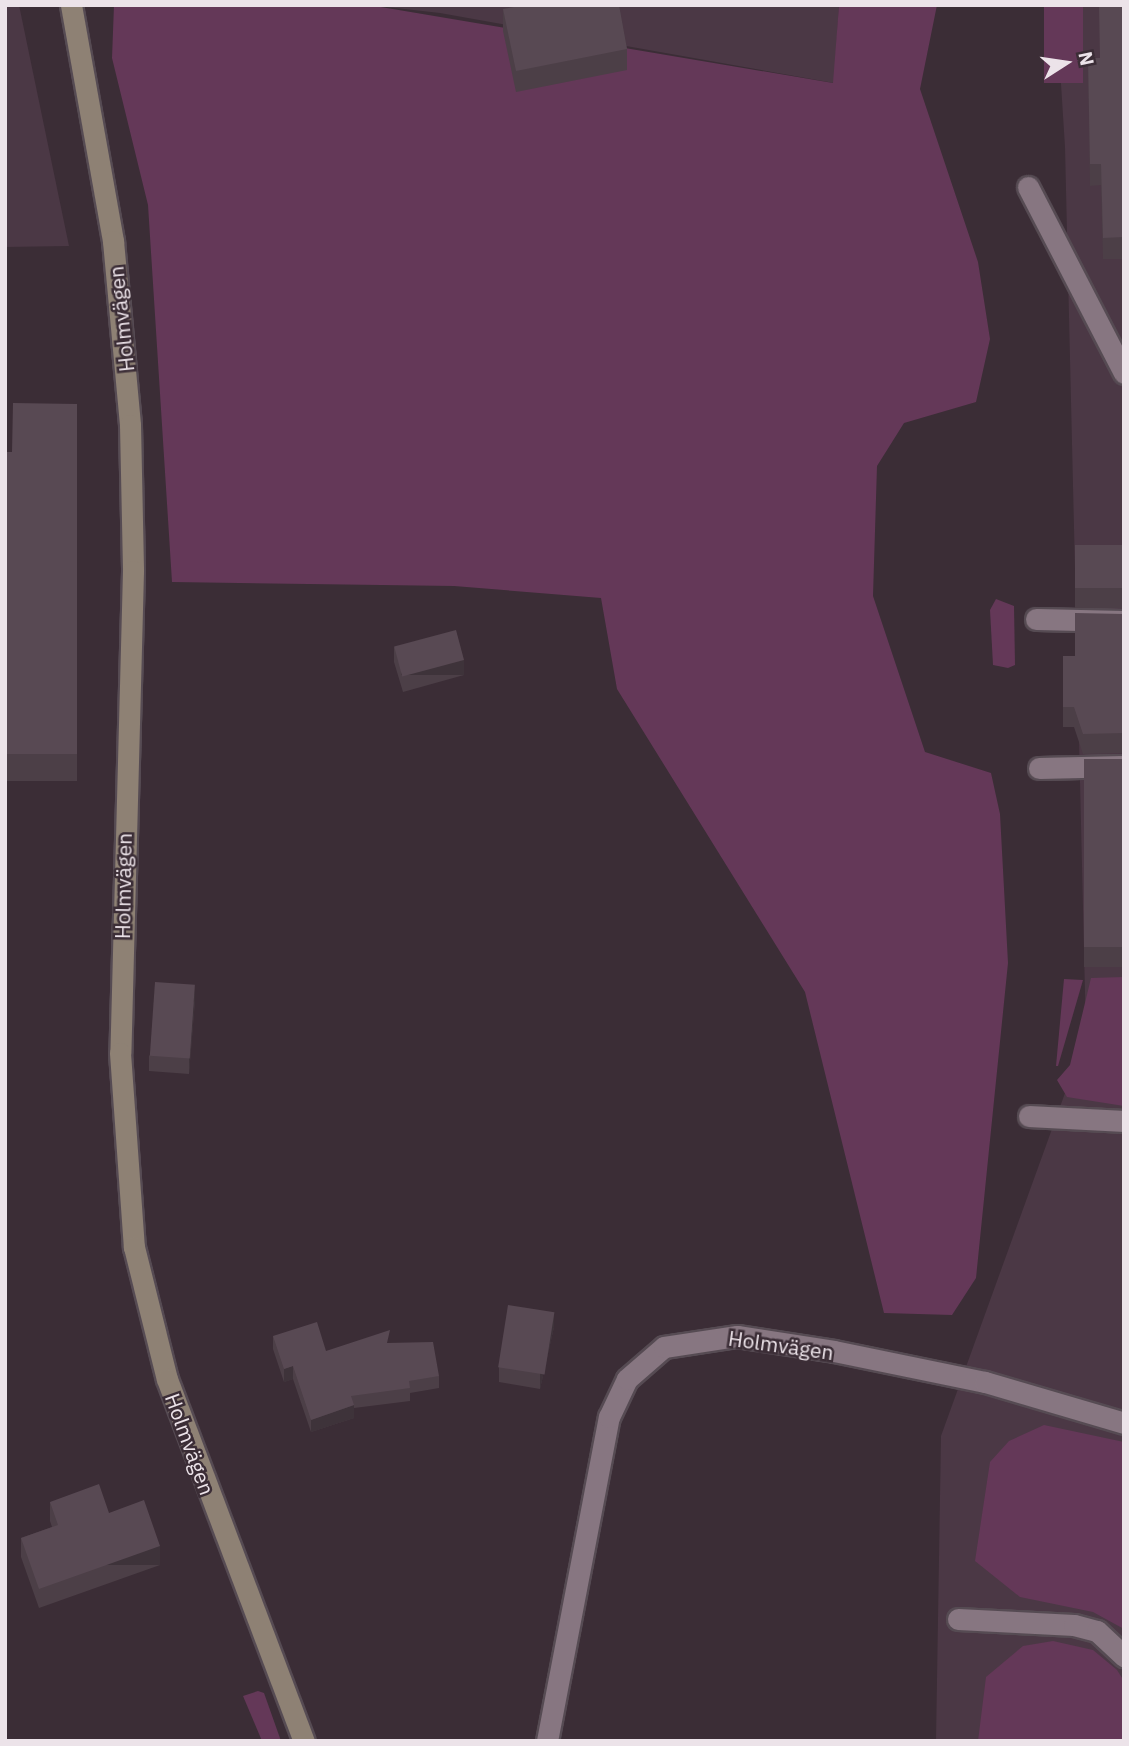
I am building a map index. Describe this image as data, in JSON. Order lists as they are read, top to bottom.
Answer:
{
  "streets": {
    "street": ["Holmvägen"]
  },
  "north": "right"
}
